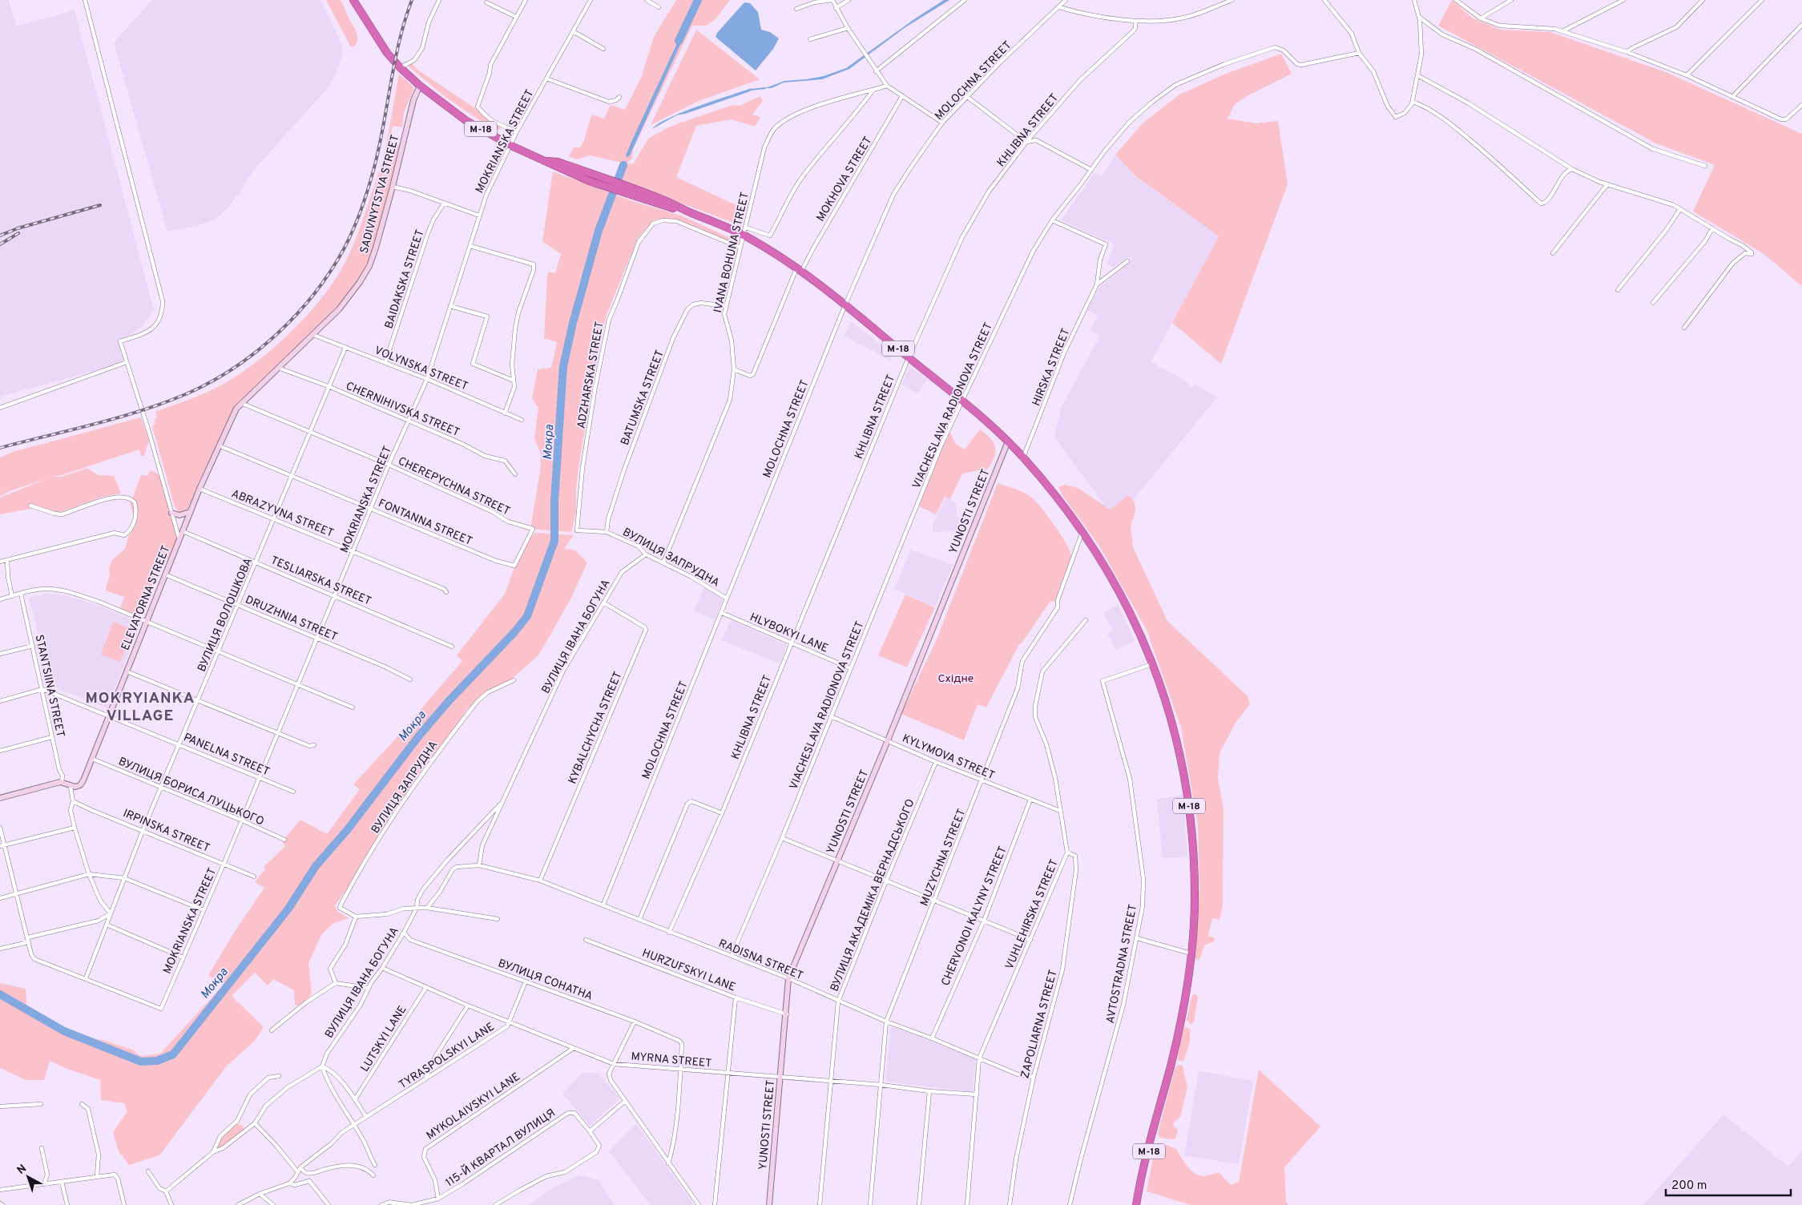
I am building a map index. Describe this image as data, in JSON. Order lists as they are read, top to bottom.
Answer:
{
  "streets": {
    "highway": ["М-18"],
    "street": [
      "MOLOCHNA STREET",
      "KHLIBNA STREET",
      "MOKRIANSKA STREET",
      "MOKHOVA STREET",
      "SADIVNYTSTVA STREET",
      "IVANA BOHUNA STREET",
      "BAIDAKSKA STREET",
      "HIRSKA STREET",
      "VOLYNSKA STREET",
      "ADZHARSKA STREET",
      "BATUMSKA STREET",
      "VIACHESLAVA RADIONOVA STREET",
      "CHERNIHIVSKA STREET",
      "CHEREPYCHNA STREET",
      "YUNOSTI STREET",
      "ABRAZYVNA STREET",
      "FONTANNA STREET",
      "ВУЛИЦЯ ЗАПРУДНА",
      "TESLIARSKA STREET",
      "ELEVATORNA STREET",
      "ВУЛИЦЯ ВОЛОШКОВА",
      "DRUZHNIA STREET",
      "HLYBOKYI LANE",
      "ВУЛИЦЯ ІВАНА БОГУНА",
      "STANTSIINA STREET",
      "KYBALCHYCHA STREET",
      "PANELNA STREET",
      "KYLYMOVA STREET",
      "ВУЛИЦЯ БОРИСА ЛУЦЬКОГО",
      "IRPINSKA STREET",
      "MUZYCHNA STREET",
      "ВУЛИЦЯ АКАДЕМІКА ВЕРНАДСЬКОГО",
      "VUHLEHIRSKA STREET",
      "CHERVONOI KALYNY STREET",
      "RADISNA STREET",
      "AVTOSTRADNA STREET",
      "HURZUFSKYI LANE",
      "ВУЛИЦЯ СОНАТНА",
      "ZAPOLIARNA STREET",
      "LUTSKYI LANE",
      "TYRASPOLSKYI LANE",
      "MYRNA STREET",
      "MYKOLAIVSKYI LANE",
      "115-Й КВАРТАЛ ВУЛИЦЯ"
    ]
  },
  "crossings": [
    ["MOLOCHNA STREET", "М-18"],
    ["MOLOCHNA STREET", "ВУЛИЦЯ ЗАПРУДНА"],
    ["MOLOCHNA STREET", "HLYBOKYI LANE"],
    ["MOLOCHNA STREET", "RADISNA STREET"],
    ["М-18", "KHLIBNA STREET"],
    ["М-18", "MOKRIANSKA STREET"],
    ["М-18", "MOKHOVA STREET"],
    ["М-18", "SADIVNYTSTVA STREET"],
    ["М-18", "IVANA BOHUNA STREET"],
    ["М-18", "HIRSKA STREET"],
    ["М-18", "VIACHESLAVA RADIONOVA STREET"],
    ["М-18", "YUNOSTI STREET"],
    ["М-18", "MUZYCHNA STREET"],
    ["М-18", "AVTOSTRADNA STREET"],
    ["KHLIBNA STREET", "HLYBOKYI LANE"],
    ["KHLIBNA STREET", "RADISNA STREET"],
    ["MOKRIANSKA STREET", "VOLYNSKA STREET"],
    ["MOKRIANSKA STREET", "CHERNIHIVSKA STREET"],
    ["MOKRIANSKA STREET", "CHEREPYCHNA STREET"],
    ["MOKRIANSKA STREET", "ABRAZYVNA STREET"],
    ["MOKRIANSKA STREET", "FONTANNA STREET"],
    ["MOKRIANSKA STREET", "TESLIARSKA STREET"],
    ["MOKRIANSKA STREET", "ВУЛИЦЯ ВОЛОШКОВА"],
    ["MOKRIANSKA STREET", "DRUZHNIA STREET"],
    ["MOKRIANSKA STREET", "PANELNA STREET"],
    ["MOKRIANSKA STREET", "ВУЛИЦЯ БОРИСА ЛУЦЬКОГО"],
    ["MOKRIANSKA STREET", "IRPINSKA STREET"],
    ["MOKHOVA STREET", "IVANA BOHUNA STREET"],
    ["SADIVNYTSTVA STREET", "VOLYNSKA STREET"],
    ["SADIVNYTSTVA STREET", "CHERNIHIVSKA STREET"],
    ["SADIVNYTSTVA STREET", "CHEREPYCHNA STREET"],
    ["SADIVNYTSTVA STREET", "ELEVATORNA STREET"],
    ["IVANA BOHUNA STREET", "ADZHARSKA STREET"],
    ["IVANA BOHUNA STREET", "BATUMSKA STREET"],
    ["IVANA BOHUNA STREET", "ВУЛИЦЯ ЗАПРУДНА"],
    ["BAIDAKSKA STREET", "VOLYNSKA STREET"],
    ["HIRSKA STREET", "VIACHESLAVA RADIONOVA STREET"],
    ["VOLYNSKA STREET", "ВУЛИЦЯ ВОЛОШКОВА"],
    ["ADZHARSKA STREET", "BATUMSKA STREET"],
    ["ADZHARSKA STREET", "ВУЛИЦЯ ЗАПРУДНА"],
    ["BATUMSKA STREET", "ВУЛИЦЯ ЗАПРУДНА"],
    ["VIACHESLAVA RADIONOVA STREET", "HLYBOKYI LANE"],
    ["VIACHESLAVA RADIONOVA STREET", "KYLYMOVA STREET"],
    ["VIACHESLAVA RADIONOVA STREET", "RADISNA STREET"],
    ["CHERNIHIVSKA STREET", "ВУЛИЦЯ ВОЛОШКОВА"],
    ["CHEREPYCHNA STREET", "FONTANNA STREET"],
    ["CHEREPYCHNA STREET", "ELEVATORNA STREET"],
    ["CHEREPYCHNA STREET", "ВУЛИЦЯ ВОЛОШКОВА"],
    ["YUNOSTI STREET", "KYLYMOVA STREET"],
    ["YUNOSTI STREET", "RADISNA STREET"],
    ["YUNOSTI STREET", "HURZUFSKYI LANE"],
    ["YUNOSTI STREET", "MYRNA STREET"],
    ["ABRAZYVNA STREET", "ELEVATORNA STREET"],
    ["ABRAZYVNA STREET", "ВУЛИЦЯ ВОЛОШКОВА"],
    ["FONTANNA STREET", "ELEVATORNA STREET"],
    ["FONTANNA STREET", "ВУЛИЦЯ ВОЛОШКОВА"],
    ["ВУЛИЦЯ ЗАПРУДНА", "ВУЛИЦЯ ІВАНА БОГУНА"],
    ["TESLIARSKA STREET", "ELEVATORNA STREET"],
    ["TESLIARSKA STREET", "ВУЛИЦЯ ВОЛОШКОВА"],
    ["ELEVATORNA STREET", "DRUZHNIA STREET"],
    ["ELEVATORNA STREET", "PANELNA STREET"],
    ["ELEVATORNA STREET", "ВУЛИЦЯ БОРИСА ЛУЦЬКОГО"],
    ["ВУЛИЦЯ ВОЛОШКОВА", "DRUZHNIA STREET"],
    ["ВУЛИЦЯ ВОЛОШКОВА", "PANELNA STREET"],
    ["ВУЛИЦЯ ВОЛОШКОВА", "ВУЛИЦЯ БОРИСА ЛУЦЬКОГО"],
    ["ВУЛИЦЯ ВОЛОШКОВА", "IRPINSKA STREET"],
    ["ВУЛИЦЯ ІВАНА БОГУНА", "KYBALCHYCHA STREET"],
    ["ВУЛИЦЯ ІВАНА БОГУНА", "RADISNA STREET"],
    ["ВУЛИЦЯ ІВАНА БОГУНА", "ВУЛИЦЯ СОНАТНА"],
    ["ВУЛИЦЯ ІВАНА БОГУНА", "MYRNA STREET"],
    ["STANTSIINA STREET", "PANELNA STREET"],
    ["KYBALCHYCHA STREET", "RADISNA STREET"],
    ["KYLYMOVA STREET", "MUZYCHNA STREET"],
    ["KYLYMOVA STREET", "ВУЛИЦЯ АКАДЕМІКА ВЕРНАДСЬКОГО"],
    ["KYLYMOVA STREET", "VUHLEHIRSKA STREET"],
    ["KYLYMOVA STREET", "CHERVONOI KALYNY STREET"],
    ["MUZYCHNA STREET", "RADISNA STREET"],
    ["MUZYCHNA STREET", "MYRNA STREET"],
    ["ВУЛИЦЯ АКАДЕМІКА ВЕРНАДСЬКОГО", "RADISNA STREET"],
    ["ВУЛИЦЯ АКАДЕМІКА ВЕРНАДСЬКОГО", "MYRNA STREET"],
    ["VUHLEHIRSKA STREET", "RADISNA STREET"],
    ["VUHLEHIRSKA STREET", "ZAPOLIARNA STREET"],
    ["VUHLEHIRSKA STREET", "MYRNA STREET"],
    ["CHERVONOI KALYNY STREET", "RADISNA STREET"],
    ["RADISNA STREET", "ZAPOLIARNA STREET"],
    ["ВУЛИЦЯ СОНАТНА", "TYRASPOLSKYI LANE"],
    ["ВУЛИЦЯ СОНАТНА", "MYRNA STREET"],
    ["LUTSKYI LANE", "MYRNA STREET"],
    ["TYRASPOLSKYI LANE", "MYRNA STREET"],
    ["MYRNA STREET", "MYKOLAIVSKYI LANE"],
    ["MYKOLAIVSKYI LANE", "115-Й КВАРТАЛ ВУЛИЦЯ"]
  ],
  "districts": ["MOKRYIANKA VILLAGE"],
  "water": ["Мокра"],
  "parks": ["Східне"],
  "scale_bar": "200 m",
  "north": "top left"
}
